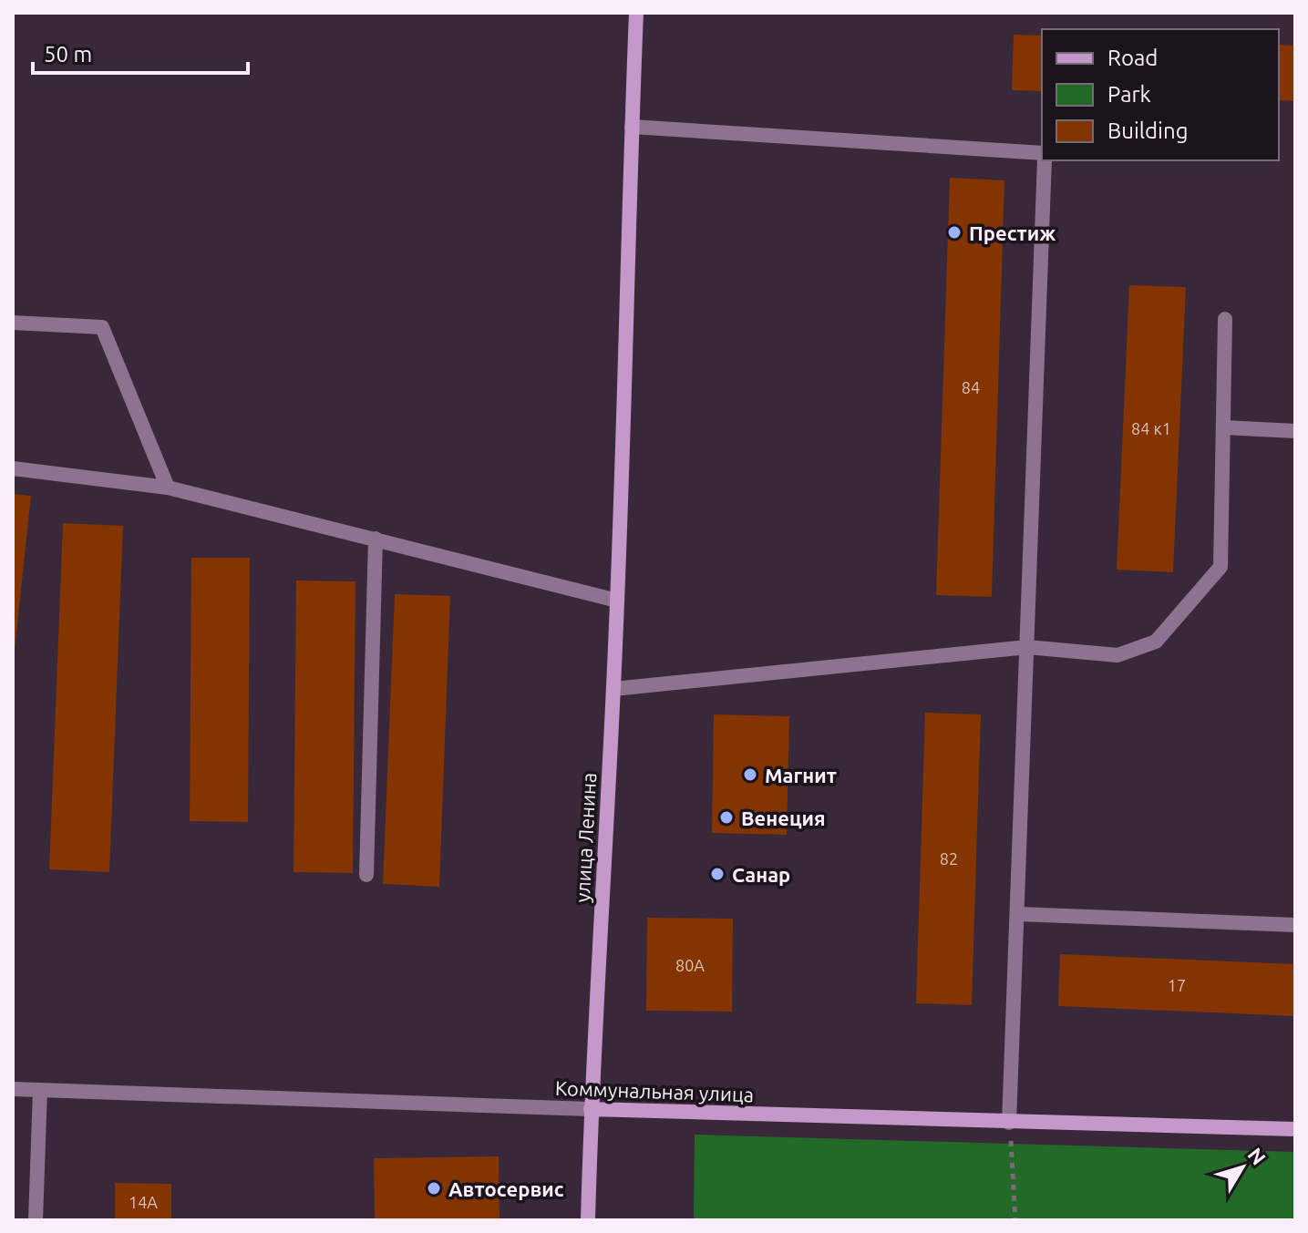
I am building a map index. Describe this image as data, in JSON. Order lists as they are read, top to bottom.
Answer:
{
  "streets": {
    "main road": ["улица Ленина", "Коммунальная улица"]
  },
  "crossings": [
    ["улица Ленина", "Коммунальная улица"]
  ],
  "places": [
    "Престиж",
    "Магнит",
    "Венеция",
    "Санар",
    "Автосервис"
  ],
  "house_numbers": [
    "84",
    "84 к1",
    "82",
    "80А",
    "17",
    "14А"
  ],
  "legend": ["Road", "Park", "Building"],
  "scale_bar": "50 m",
  "north": "top right"
}
